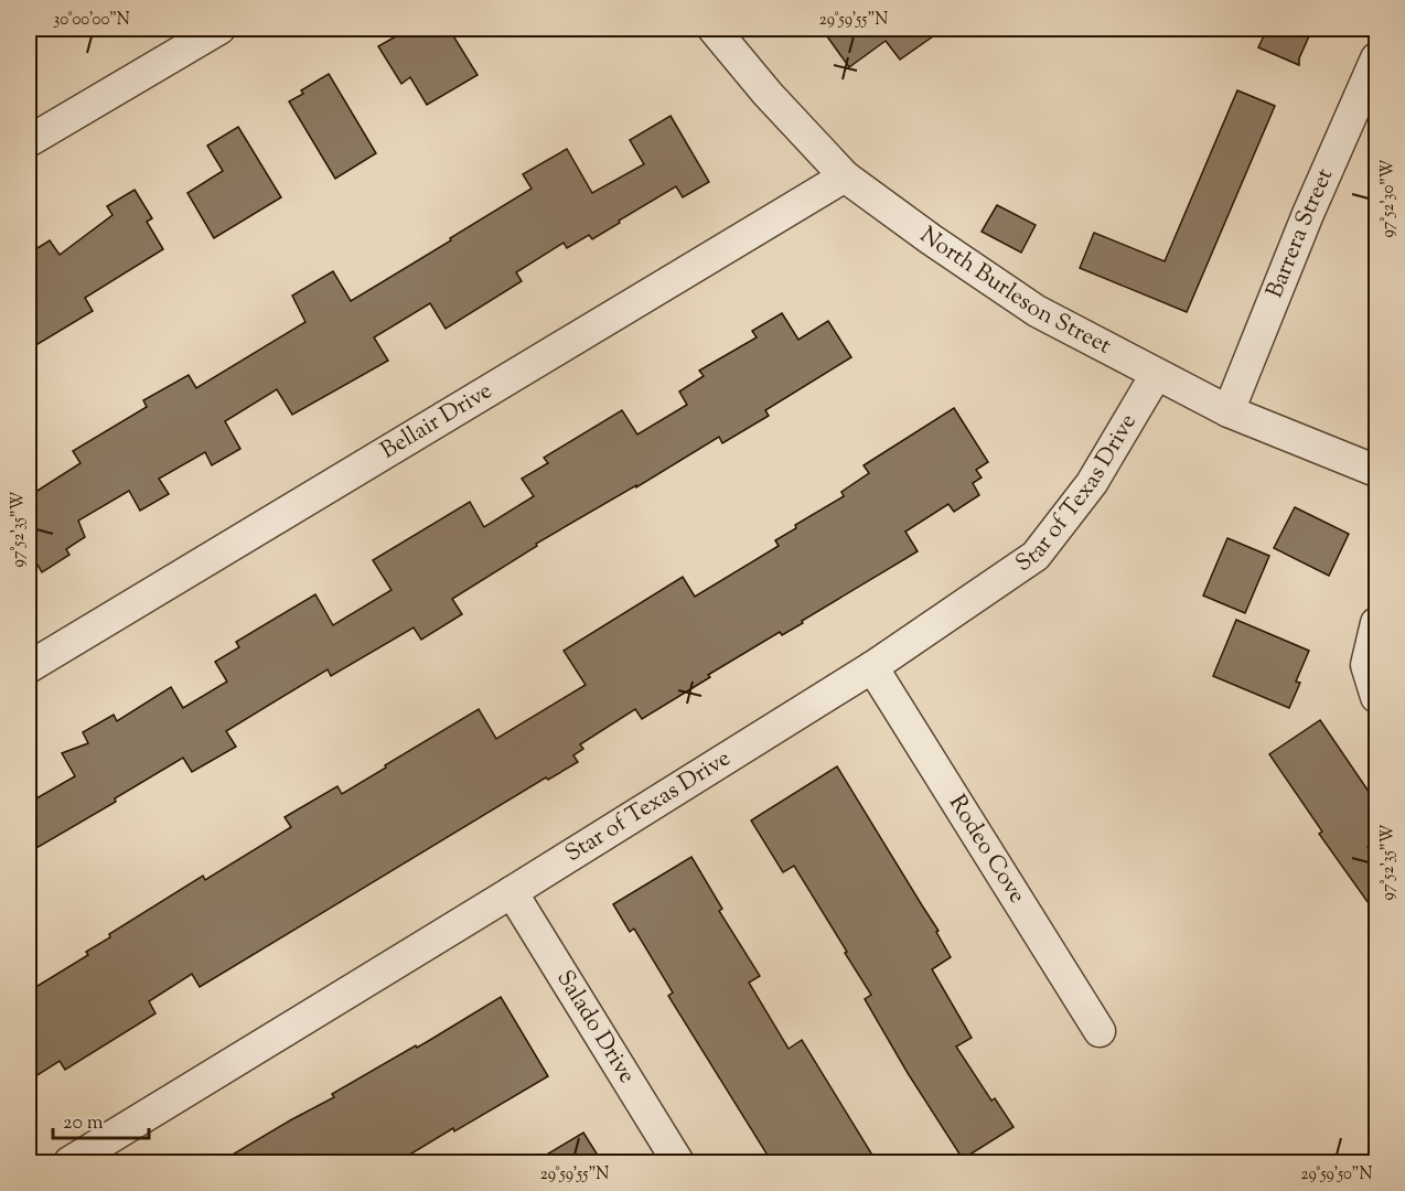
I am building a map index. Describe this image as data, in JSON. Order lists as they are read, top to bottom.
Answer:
{
  "streets": {
    "street": [
      "Barrera Street",
      "North Burleson Street",
      "Bellair Drive",
      "Star of Texas Drive",
      "Rodeo Cove",
      "Salado Drive"
    ]
  },
  "crossings": [
    ["Barrera Street", "North Burleson Street"],
    ["North Burleson Street", "Bellair Drive"],
    ["North Burleson Street", "Star of Texas Drive"],
    ["Star of Texas Drive", "Rodeo Cove"],
    ["Star of Texas Drive", "Salado Drive"]
  ],
  "scale_bar": "20 m",
  "coordinates": [
    "30°00'00\"N",
    "29°59'55\"N",
    "97°52'30\"W",
    "97°52'35\"W",
    "29°59'50\"N"
  ]
}
